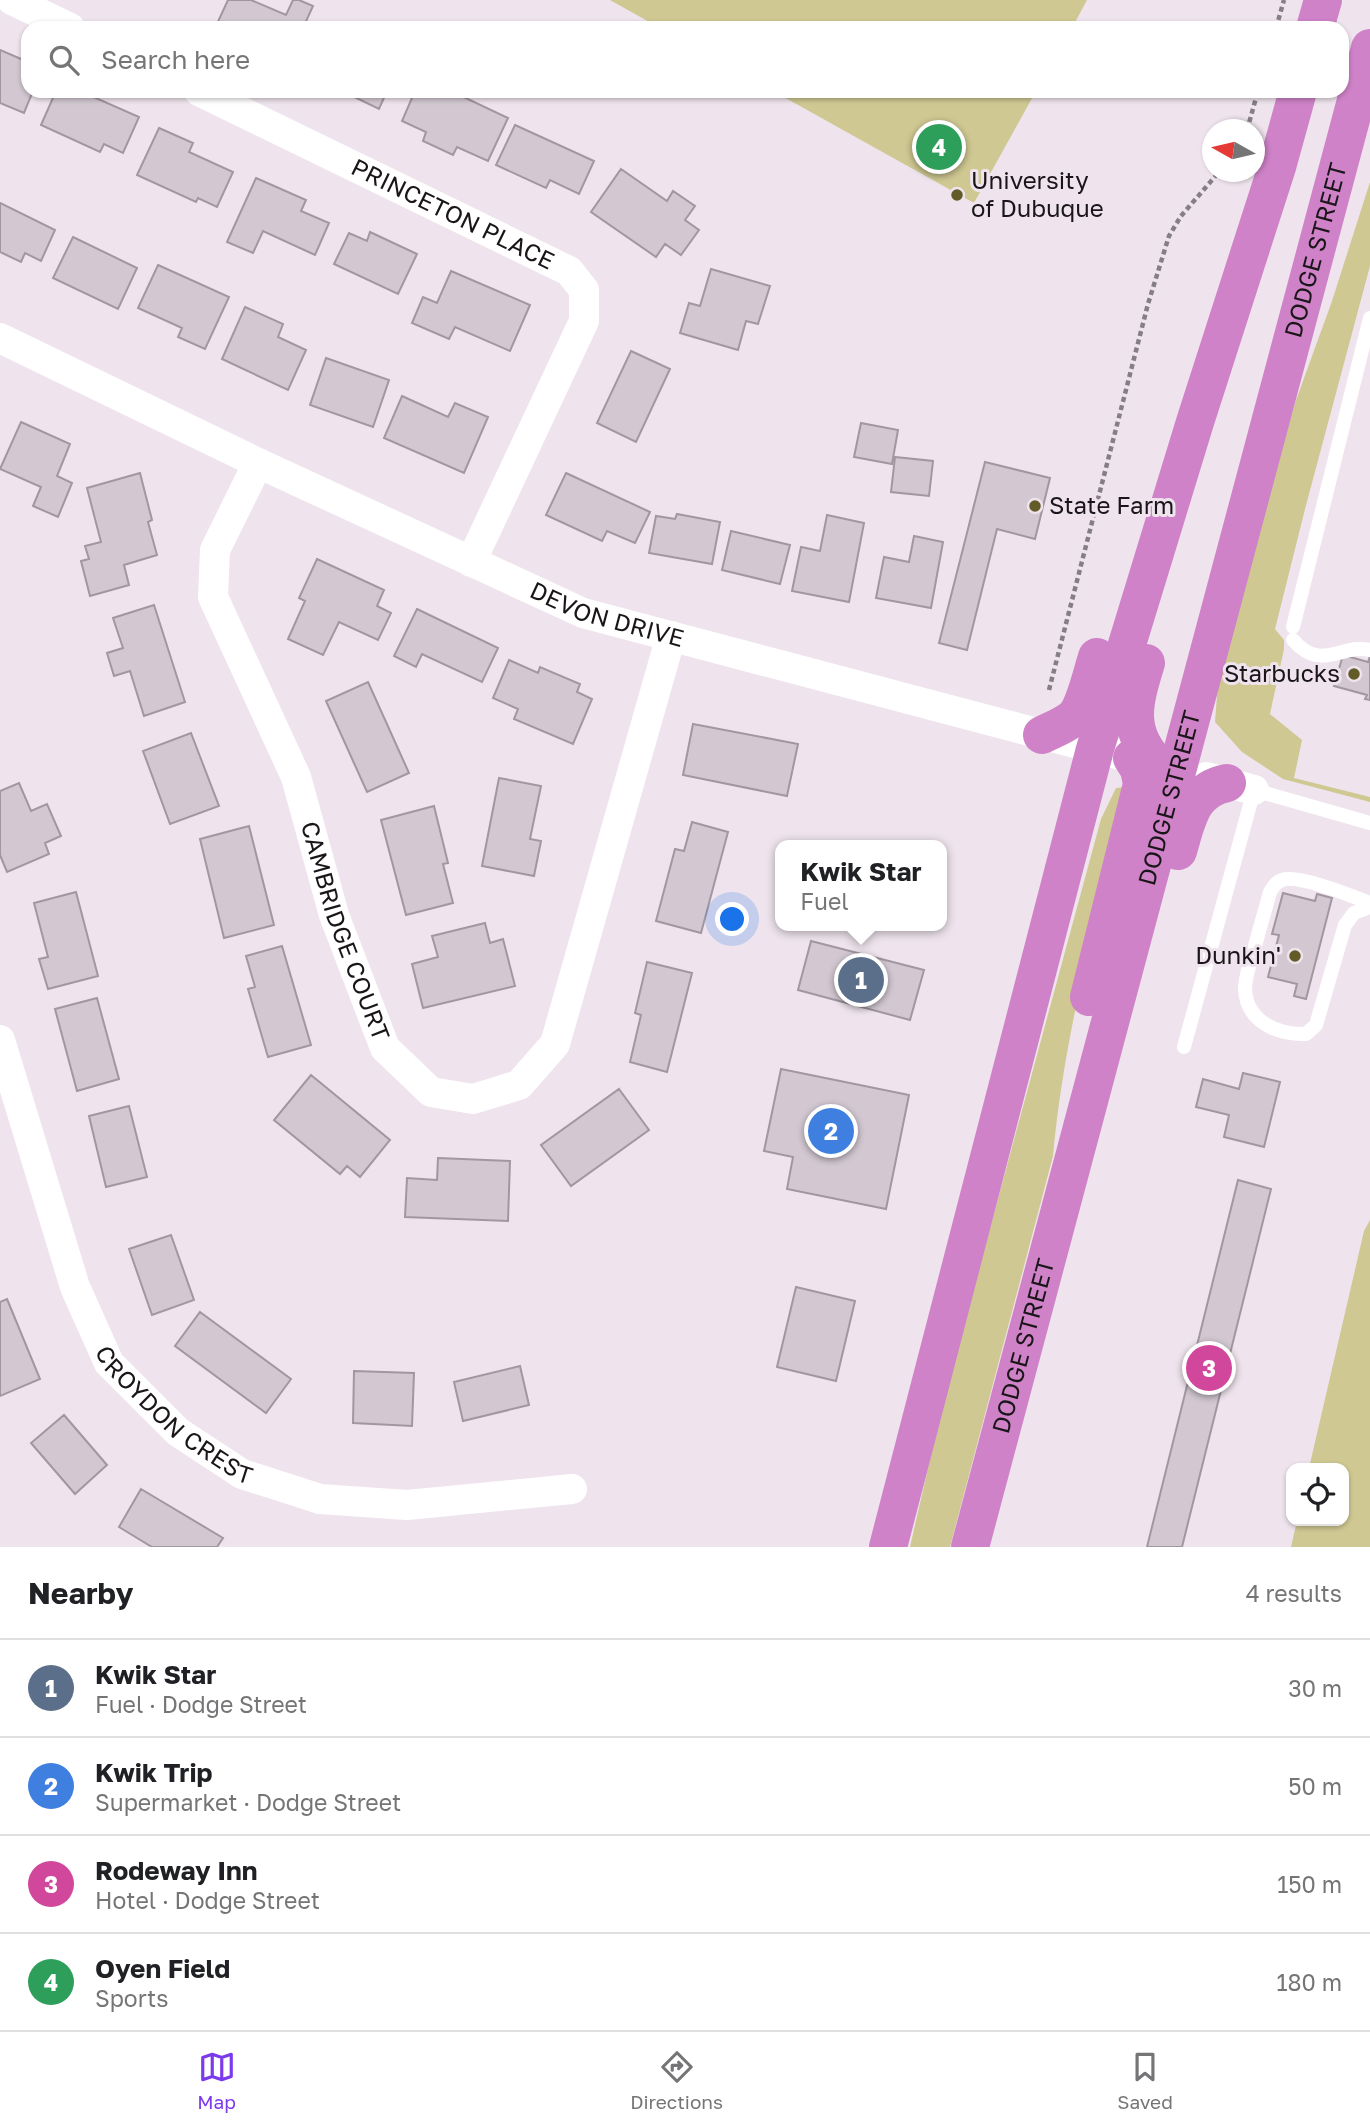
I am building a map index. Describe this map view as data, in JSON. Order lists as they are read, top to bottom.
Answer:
{
  "streets": {
    "highway": ["DODGE STREET"],
    "street": [
      "PRINCETON PLACE",
      "DEVON DRIVE",
      "CAMBRIDGE COURT",
      "CROYDON CREST"
    ]
  },
  "crossings": [
    ["PRINCETON PLACE", "DEVON DRIVE"],
    ["DODGE STREET", "DEVON DRIVE"],
    ["DEVON DRIVE", "CAMBRIDGE COURT"]
  ],
  "places": [
    "University of Dubuque",
    "State Farm",
    "Starbucks",
    "Dunkin'"
  ],
  "north": "left",
  "page": {
    "search": "Search here",
    "pins": [
      "4",
      "1",
      "2",
      "3"
    ],
    "popup": ["Kwik Star", "Fuel"],
    "heading": ["Nearby", "4 results"],
    "list": [
      {
        "mark": "1",
        "name": "Kwik Star",
        "note": "Fuel · Dodge Street",
        "value": "30 m"
      },
      {
        "mark": "2",
        "name": "Kwik Trip",
        "note": "Supermarket · Dodge Street",
        "value": "50 m"
      },
      {
        "mark": "3",
        "name": "Rodeway Inn",
        "note": "Hotel · Dodge Street",
        "value": "150 m"
      },
      {
        "mark": "4",
        "name": "Oyen Field",
        "note": "Sports",
        "value": "180 m"
      }
    ],
    "nav": ["Map", "Directions", "Saved"]
  }
}
